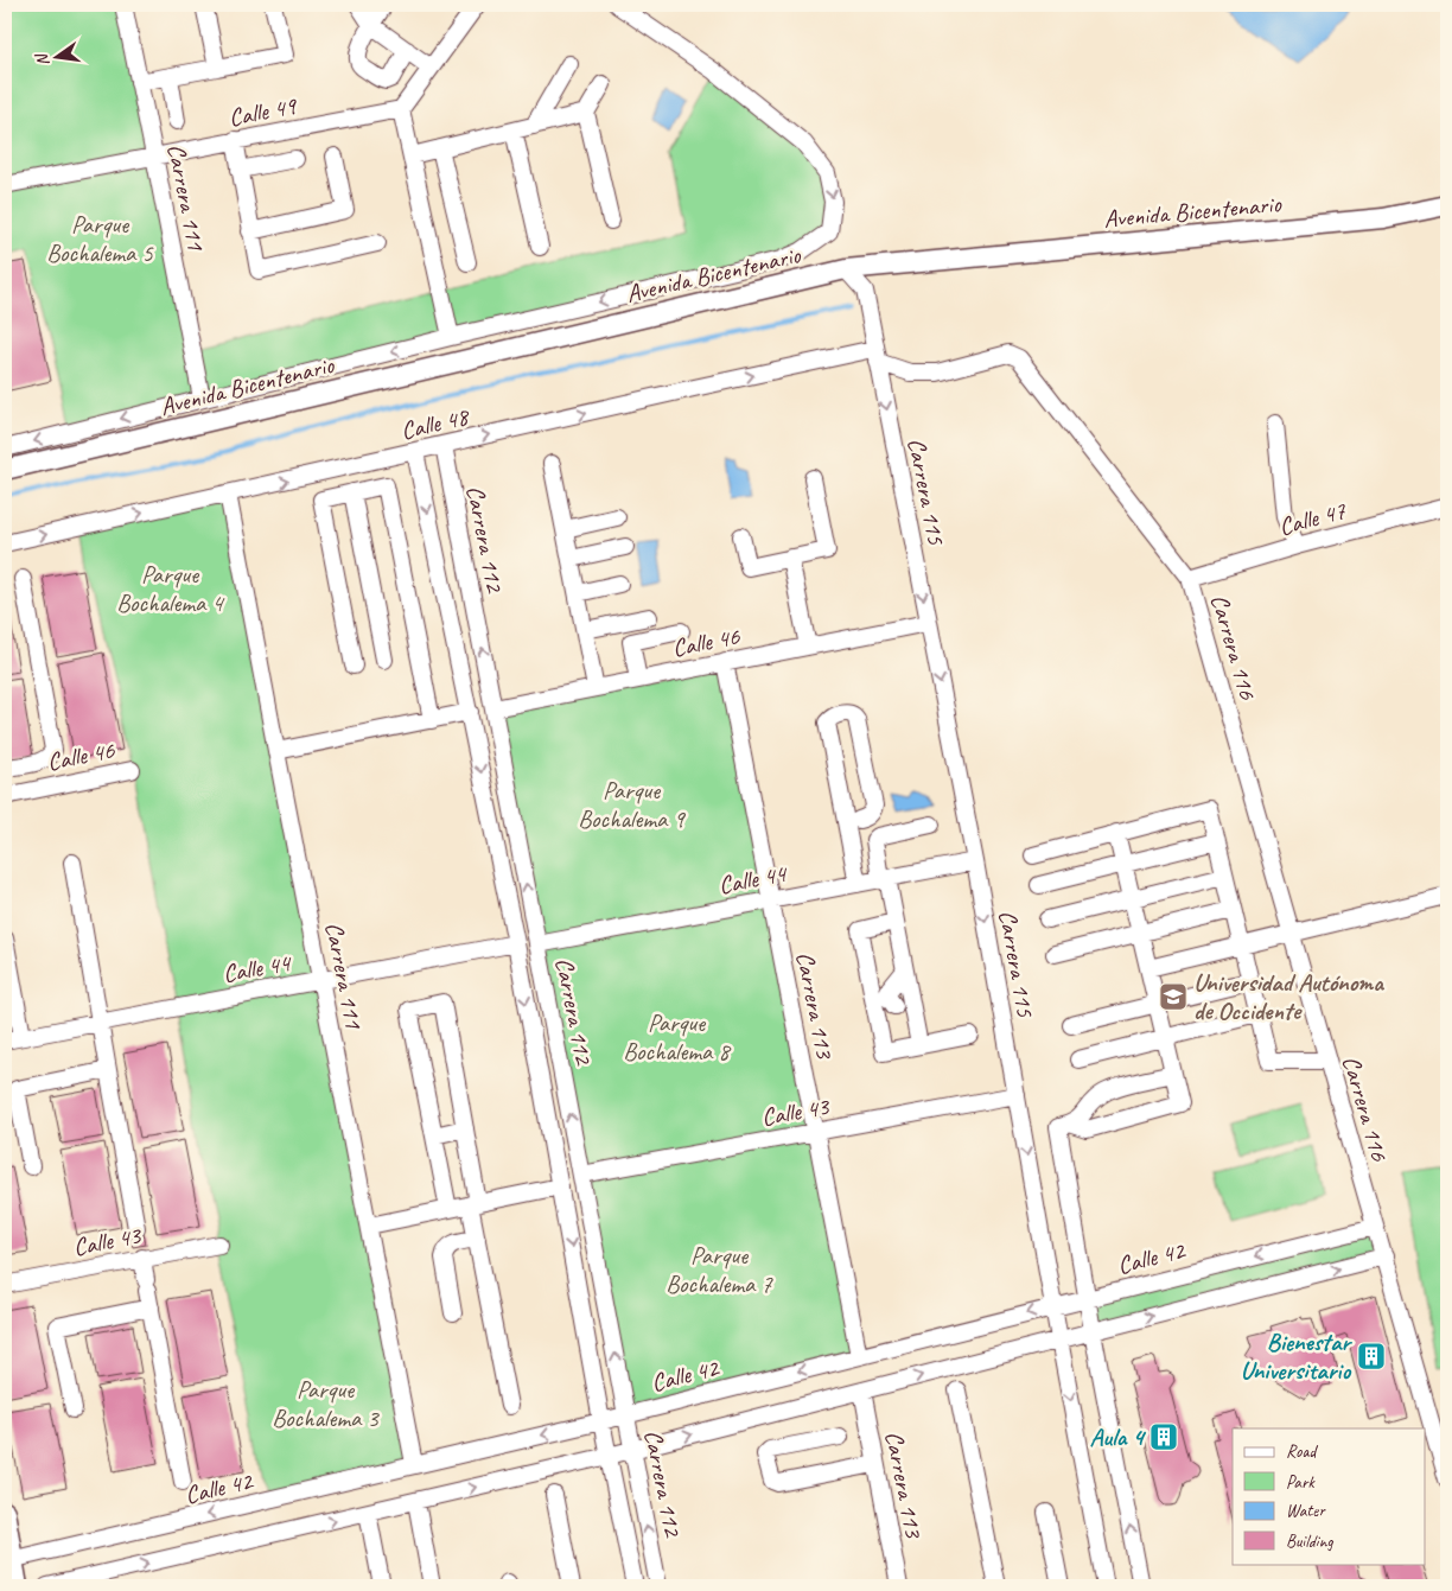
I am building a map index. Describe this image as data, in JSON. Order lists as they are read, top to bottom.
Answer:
{
  "streets": {
    "main road": ["Avenida Bicentenario"],
    "street": [
      "Calle 49",
      "Carrera 111",
      "Calle 48",
      "Carrera 115",
      "Calle 47",
      "Carrera 112",
      "Calle 46",
      "Carrera 116",
      "Calle 44",
      "Carrera 113",
      "Calle 43",
      "Calle 42"
    ]
  },
  "crossings": [
    ["Calle 49", "Carrera 111"],
    ["Carrera 111", "Calle 48"],
    ["Carrera 111", "Calle 44"],
    ["Carrera 111", "Calle 42"],
    ["Avenida Bicentenario", "Carrera 115"],
    ["Calle 48", "Carrera 115"],
    ["Calle 48", "Carrera 112"],
    ["Carrera 115", "Calle 46"],
    ["Carrera 115", "Calle 44"],
    ["Carrera 115", "Calle 43"],
    ["Carrera 115", "Calle 42"],
    ["Calle 47", "Carrera 116"],
    ["Carrera 112", "Calle 46"],
    ["Carrera 112", "Calle 44"],
    ["Carrera 112", "Calle 43"],
    ["Carrera 112", "Calle 42"],
    ["Calle 46", "Carrera 113"],
    ["Carrera 116", "Calle 42"],
    ["Calle 44", "Carrera 113"],
    ["Carrera 113", "Calle 43"],
    ["Carrera 113", "Calle 42"]
  ],
  "parks": [
    "Parque Bochalema 5",
    "Parque Bochalema 4",
    "Parque Bochalema 9",
    "Parque Bochalema 8",
    "Parque Bochalema 7",
    "Parque Bochalema 3"
  ],
  "places": {
    "school or university": ["Universidad Autónoma de Occidente"],
    "building": ["Bienestar Universitario", "Aula 4"]
  },
  "legend": [
    "Road",
    "Park",
    "Water",
    "Building"
  ],
  "north": "left"
}
